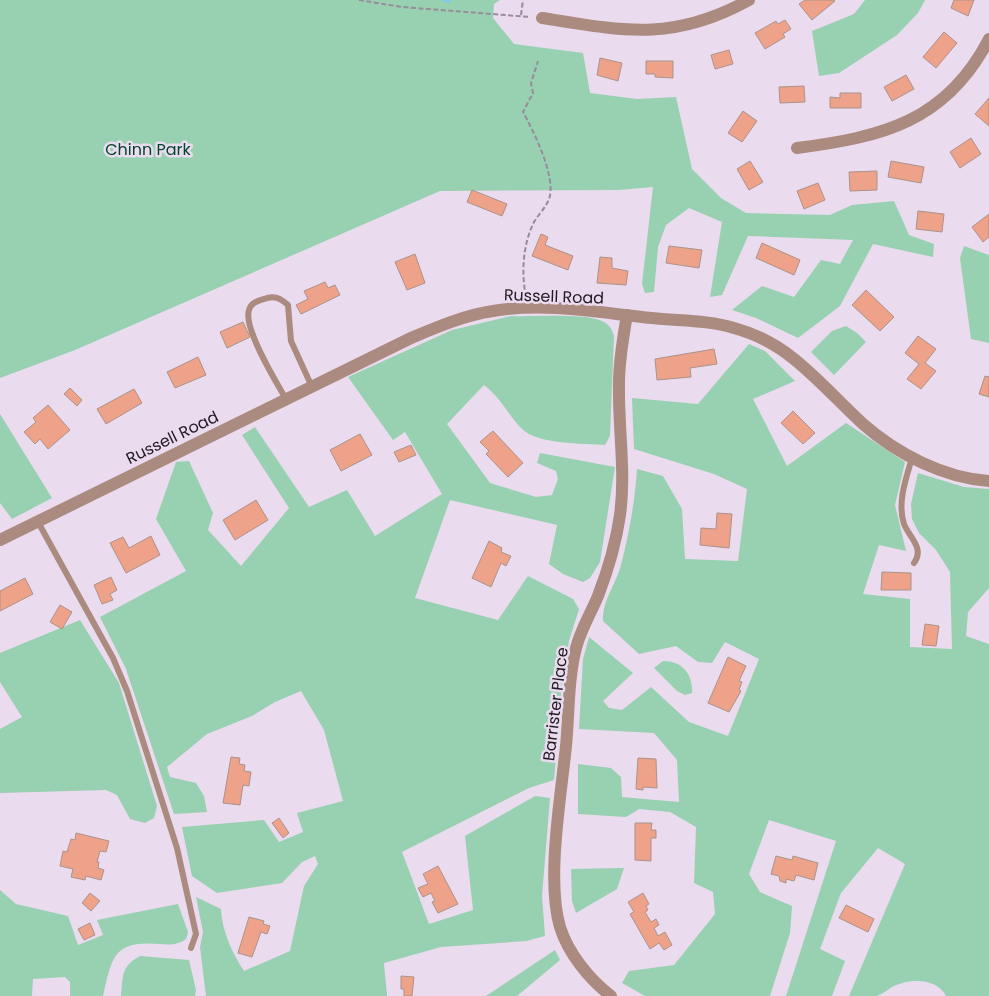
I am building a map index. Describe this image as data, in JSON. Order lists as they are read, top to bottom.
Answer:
{
  "streets": {
    "street": ["Russell Road", "Barrister Place"]
  },
  "crossings": [
    ["Russell Road", "Barrister Place"]
  ],
  "parks": ["Chinn Park"]
}
